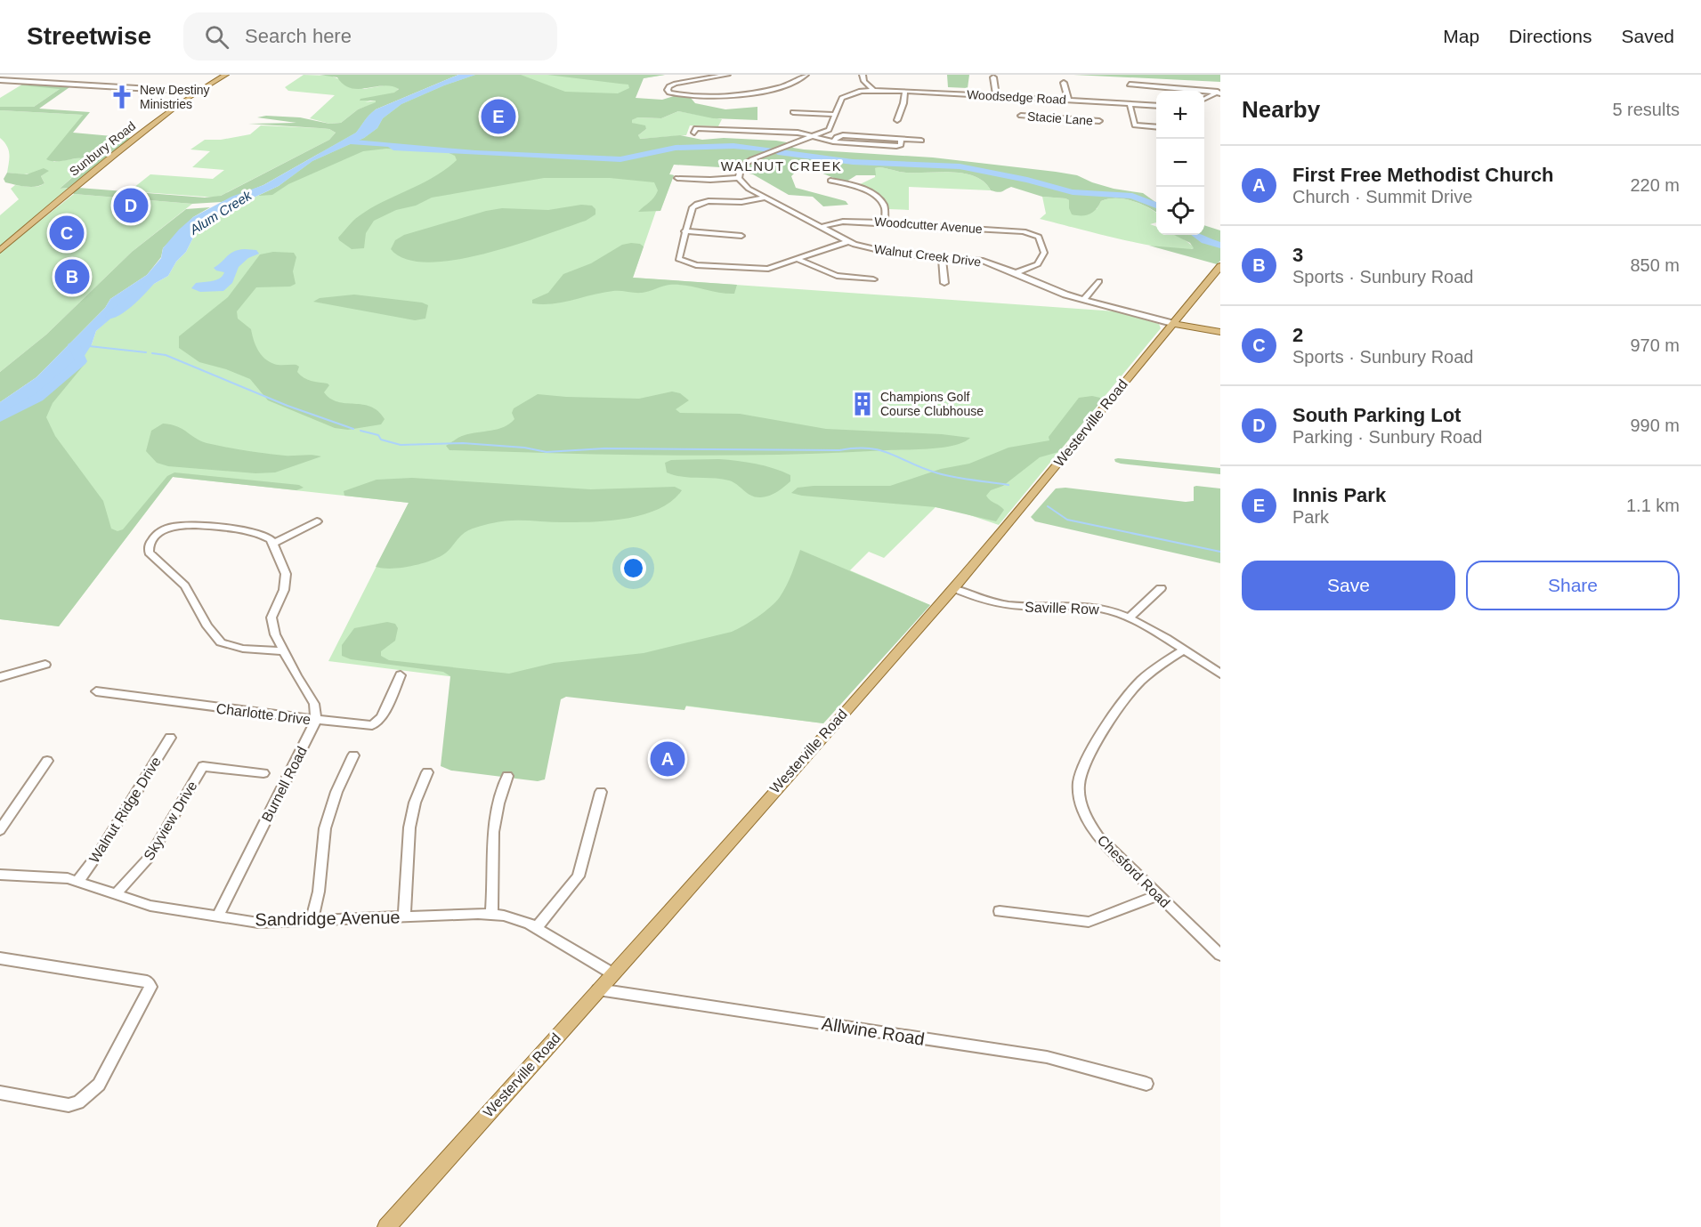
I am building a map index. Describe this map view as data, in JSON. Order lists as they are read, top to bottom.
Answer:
{
  "streets": {
    "main road": ["Sunbury Road", "Westerville Road"],
    "street": [
      "Woodsedge Road",
      "Stacie Lane",
      "Woodcutter Avenue",
      "Walnut Creek Drive",
      "Saville Row",
      "Charlotte Drive",
      "Burnell Road",
      "Walnut Ridge Drive",
      "Skyview Drive",
      "Chesford Road",
      "Sandridge Avenue",
      "Allwine Road"
    ]
  },
  "crossings": [
    ["Woodcutter Avenue", "Walnut Creek Drive"],
    ["Walnut Creek Drive", "Westerville Road"],
    ["Westerville Road", "Saville Row"],
    ["Westerville Road", "Sandridge Avenue"],
    ["Westerville Road", "Allwine Road"],
    ["Saville Row", "Chesford Road"],
    ["Charlotte Drive", "Burnell Road"],
    ["Burnell Road", "Sandridge Avenue"],
    ["Walnut Ridge Drive", "Sandridge Avenue"],
    ["Skyview Drive", "Sandridge Avenue"]
  ],
  "districts": ["WALNUT CREEK"],
  "water": ["Alum Creek"],
  "places": {
    "church": ["New Destiny Ministries"],
    "building": ["Champions Golf Course Clubhouse"]
  },
  "page": {
    "header": "Streetwise",
    "search": "Search here",
    "nav": ["Map", "Directions", "Saved"],
    "heading": ["Nearby", "5 results"],
    "map_buttons": ["+", "−"],
    "pins": [
      "E",
      "D",
      "C",
      "B",
      "A"
    ],
    "list": [
      {
        "mark": "A",
        "name": "First Free Methodist Church",
        "note": "Church · Summit Drive",
        "value": "220 m"
      },
      {
        "mark": "B",
        "name": "3",
        "note": "Sports · Sunbury Road",
        "value": "850 m"
      },
      {
        "mark": "C",
        "name": "2",
        "note": "Sports · Sunbury Road",
        "value": "970 m"
      },
      {
        "mark": "D",
        "name": "South Parking Lot",
        "note": "Parking · Sunbury Road",
        "value": "990 m"
      },
      {
        "mark": "E",
        "name": "Innis Park",
        "note": "Park",
        "value": "1.1 km"
      }
    ],
    "buttons": ["Save", "Share"]
  }
}
